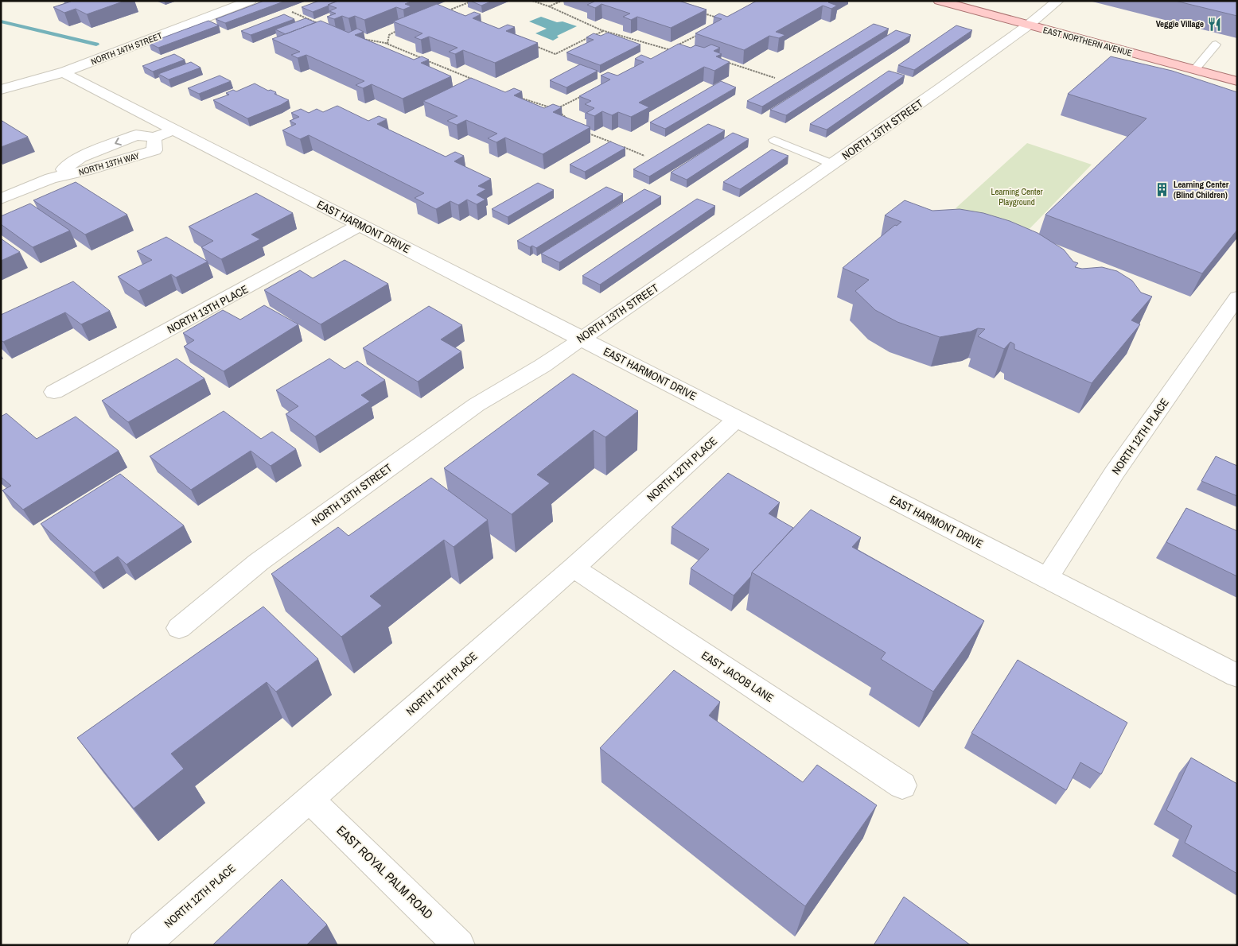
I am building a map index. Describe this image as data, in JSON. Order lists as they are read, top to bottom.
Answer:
{
  "streets": {
    "main road": ["EAST NORTHERN AVENUE"],
    "street": [
      "NORTH 14TH STREET",
      "NORTH 13TH STREET",
      "NORTH 13TH WAY",
      "EAST HARMONT DRIVE",
      "NORTH 13TH PLACE",
      "NORTH 12TH PLACE",
      "EAST JACOB LANE",
      "EAST ROYAL PALM ROAD"
    ]
  },
  "crossings": [
    ["EAST NORTHERN AVENUE", "NORTH 13TH STREET"],
    ["NORTH 14TH STREET", "EAST HARMONT DRIVE"],
    ["NORTH 13TH STREET", "EAST HARMONT DRIVE"],
    ["NORTH 13TH WAY", "EAST HARMONT DRIVE"],
    ["EAST HARMONT DRIVE", "NORTH 13TH PLACE"],
    ["EAST HARMONT DRIVE", "NORTH 12TH PLACE"],
    ["NORTH 12TH PLACE", "EAST JACOB LANE"],
    ["NORTH 12TH PLACE", "EAST ROYAL PALM ROAD"]
  ],
  "parks": ["Learning Center Playground"],
  "places": {
    "restaurant": ["Veggie Village"],
    "building": ["Learning Center (Blind Children)"]
  }
}
